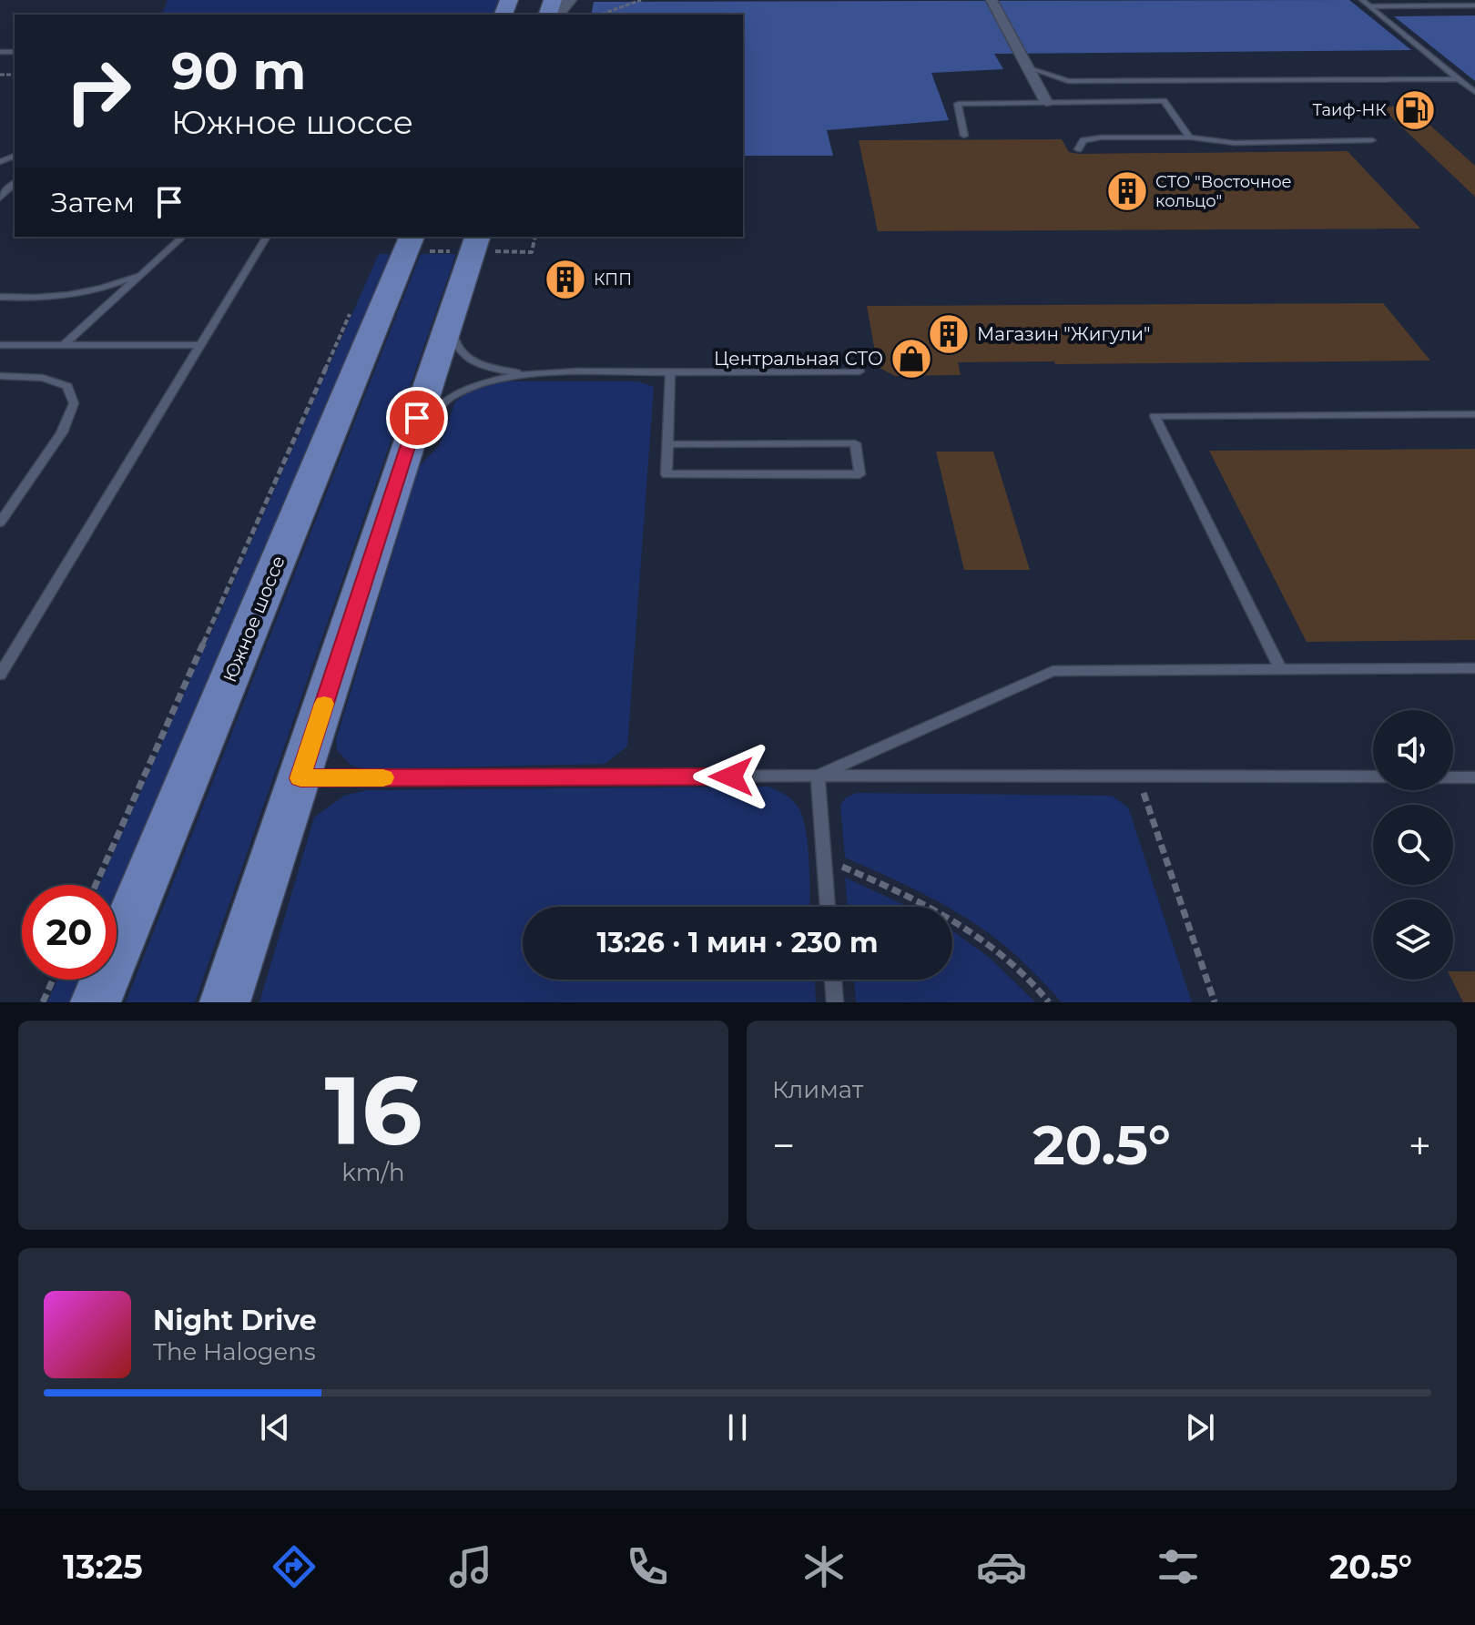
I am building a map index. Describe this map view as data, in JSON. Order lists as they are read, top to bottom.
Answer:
{
  "streets": {
    "main road": ["Южное шоссе"]
  },
  "places": {
    "fuel station": ["Таиф-НК"],
    "building": ["СТО \"Восточное кольцо\"", "КПП", "Магазин \"Жигули\""],
    "shop": ["Центральная СТО"]
  },
  "page": {
    "turn": ["90 m", "Южное шоссе"],
    "then": "Затем",
    "limit": "20",
    "trip": "13:26 · 1 мин · 230 m",
    "tile": [
      ["16", "km/h"],
      "Климат"
    ],
    "heat": ["−", "20.5°", "+"],
    "song": ["Night Drive", "The Halogens"],
    "tabs": ["13:25", "20.5°"]
  }
}
